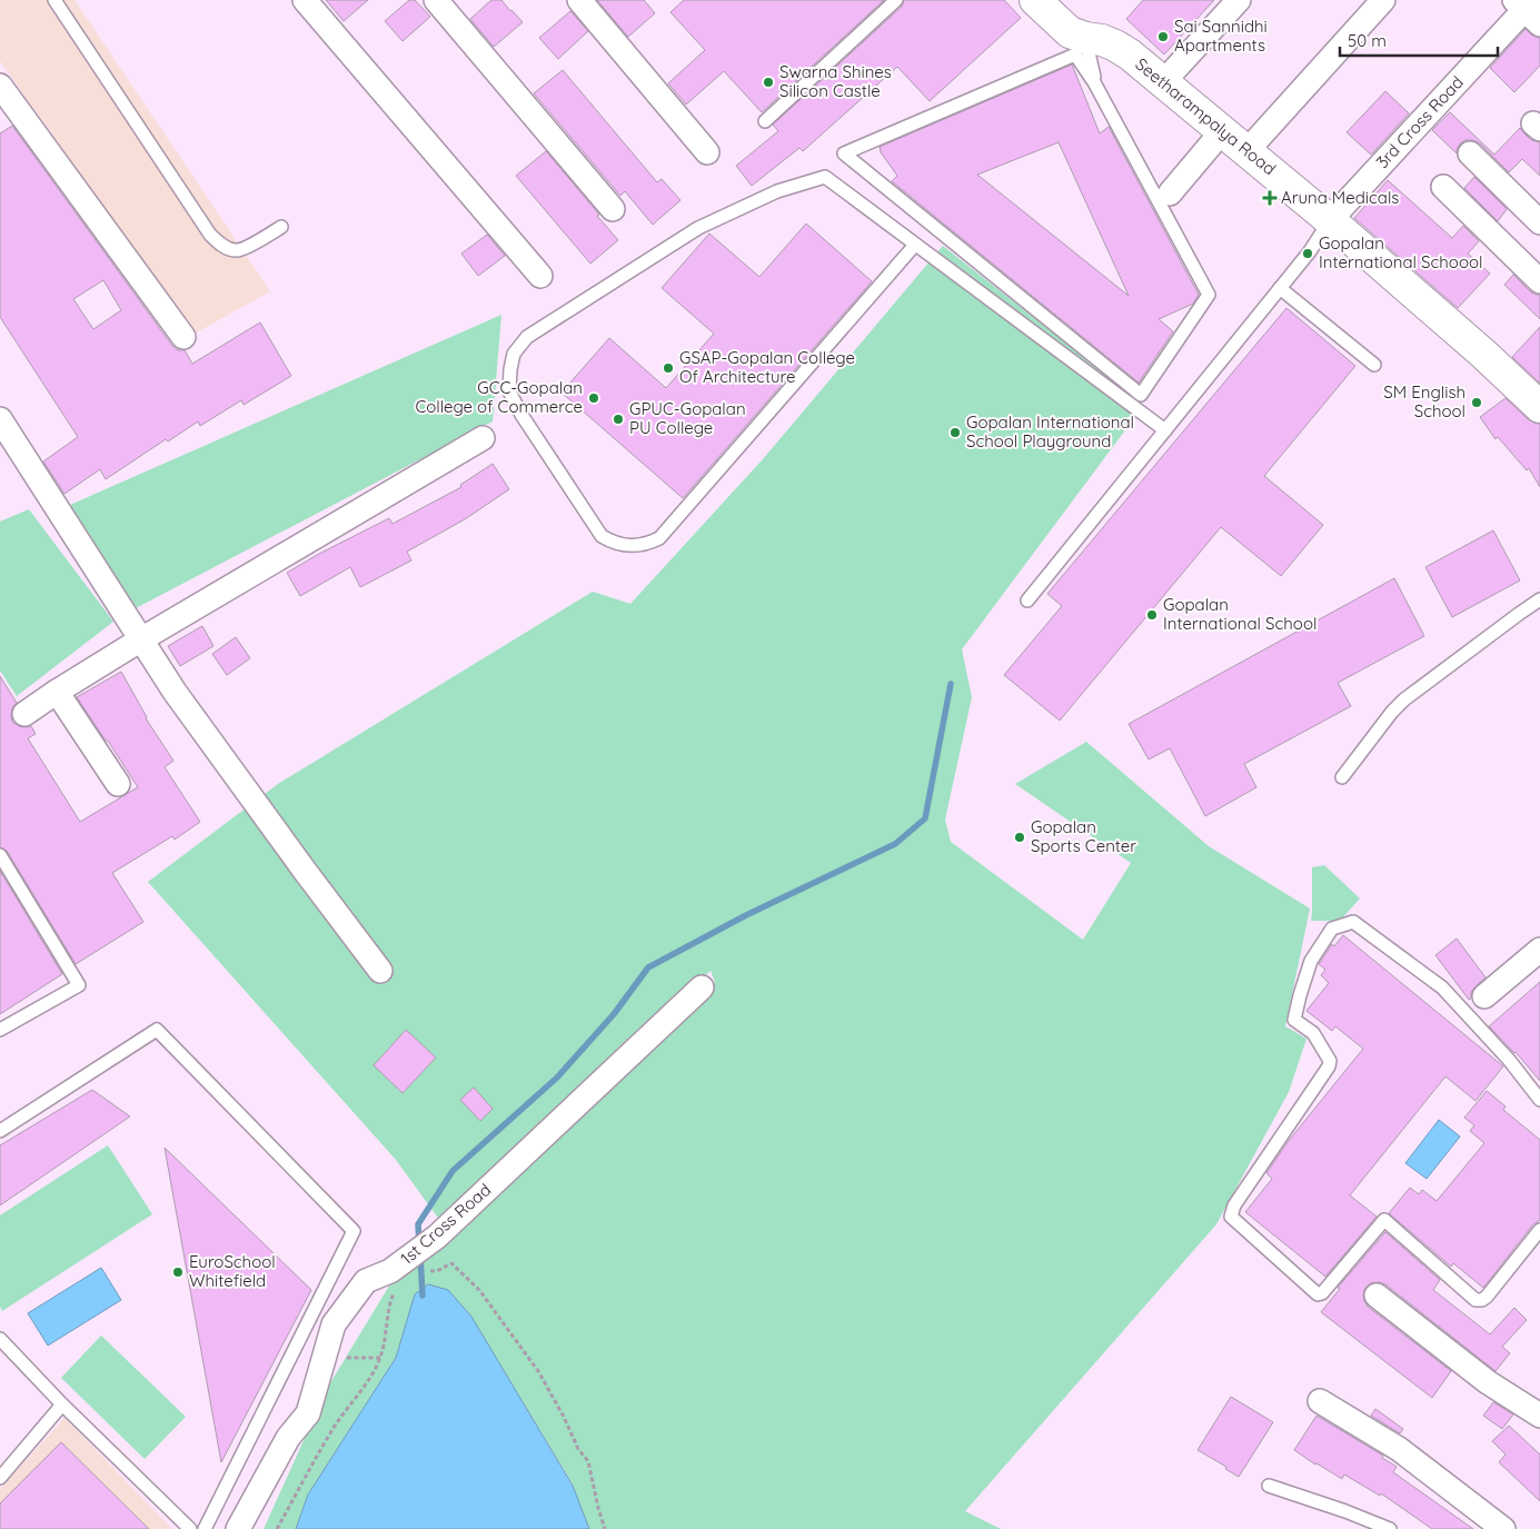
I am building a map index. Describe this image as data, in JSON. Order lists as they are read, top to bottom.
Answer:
{
  "streets": {
    "street": ["Seetharampalya Road", "3rd Cross Road", "1st Cross Road"]
  },
  "crossings": [
    ["Seetharampalya Road", "3rd Cross Road"]
  ],
  "places": {
    "other": [
      "Sai Sannidhi Apartments",
      "Swarna Shines Silicon Castle",
      "Gopalan International Schoool",
      "GSAP-Gopalan College Of Architecture",
      "GCC-Gopalan College of Commerce",
      "SM English School",
      "GPUC-Gopalan PU College",
      "Gopalan International School Playground",
      "Gopalan International School",
      "Gopalan Sports Center",
      "EuroSchool Whitefield"
    ],
    "health": ["Aruna Medicals"]
  },
  "scale_bar": "50 m"
}
